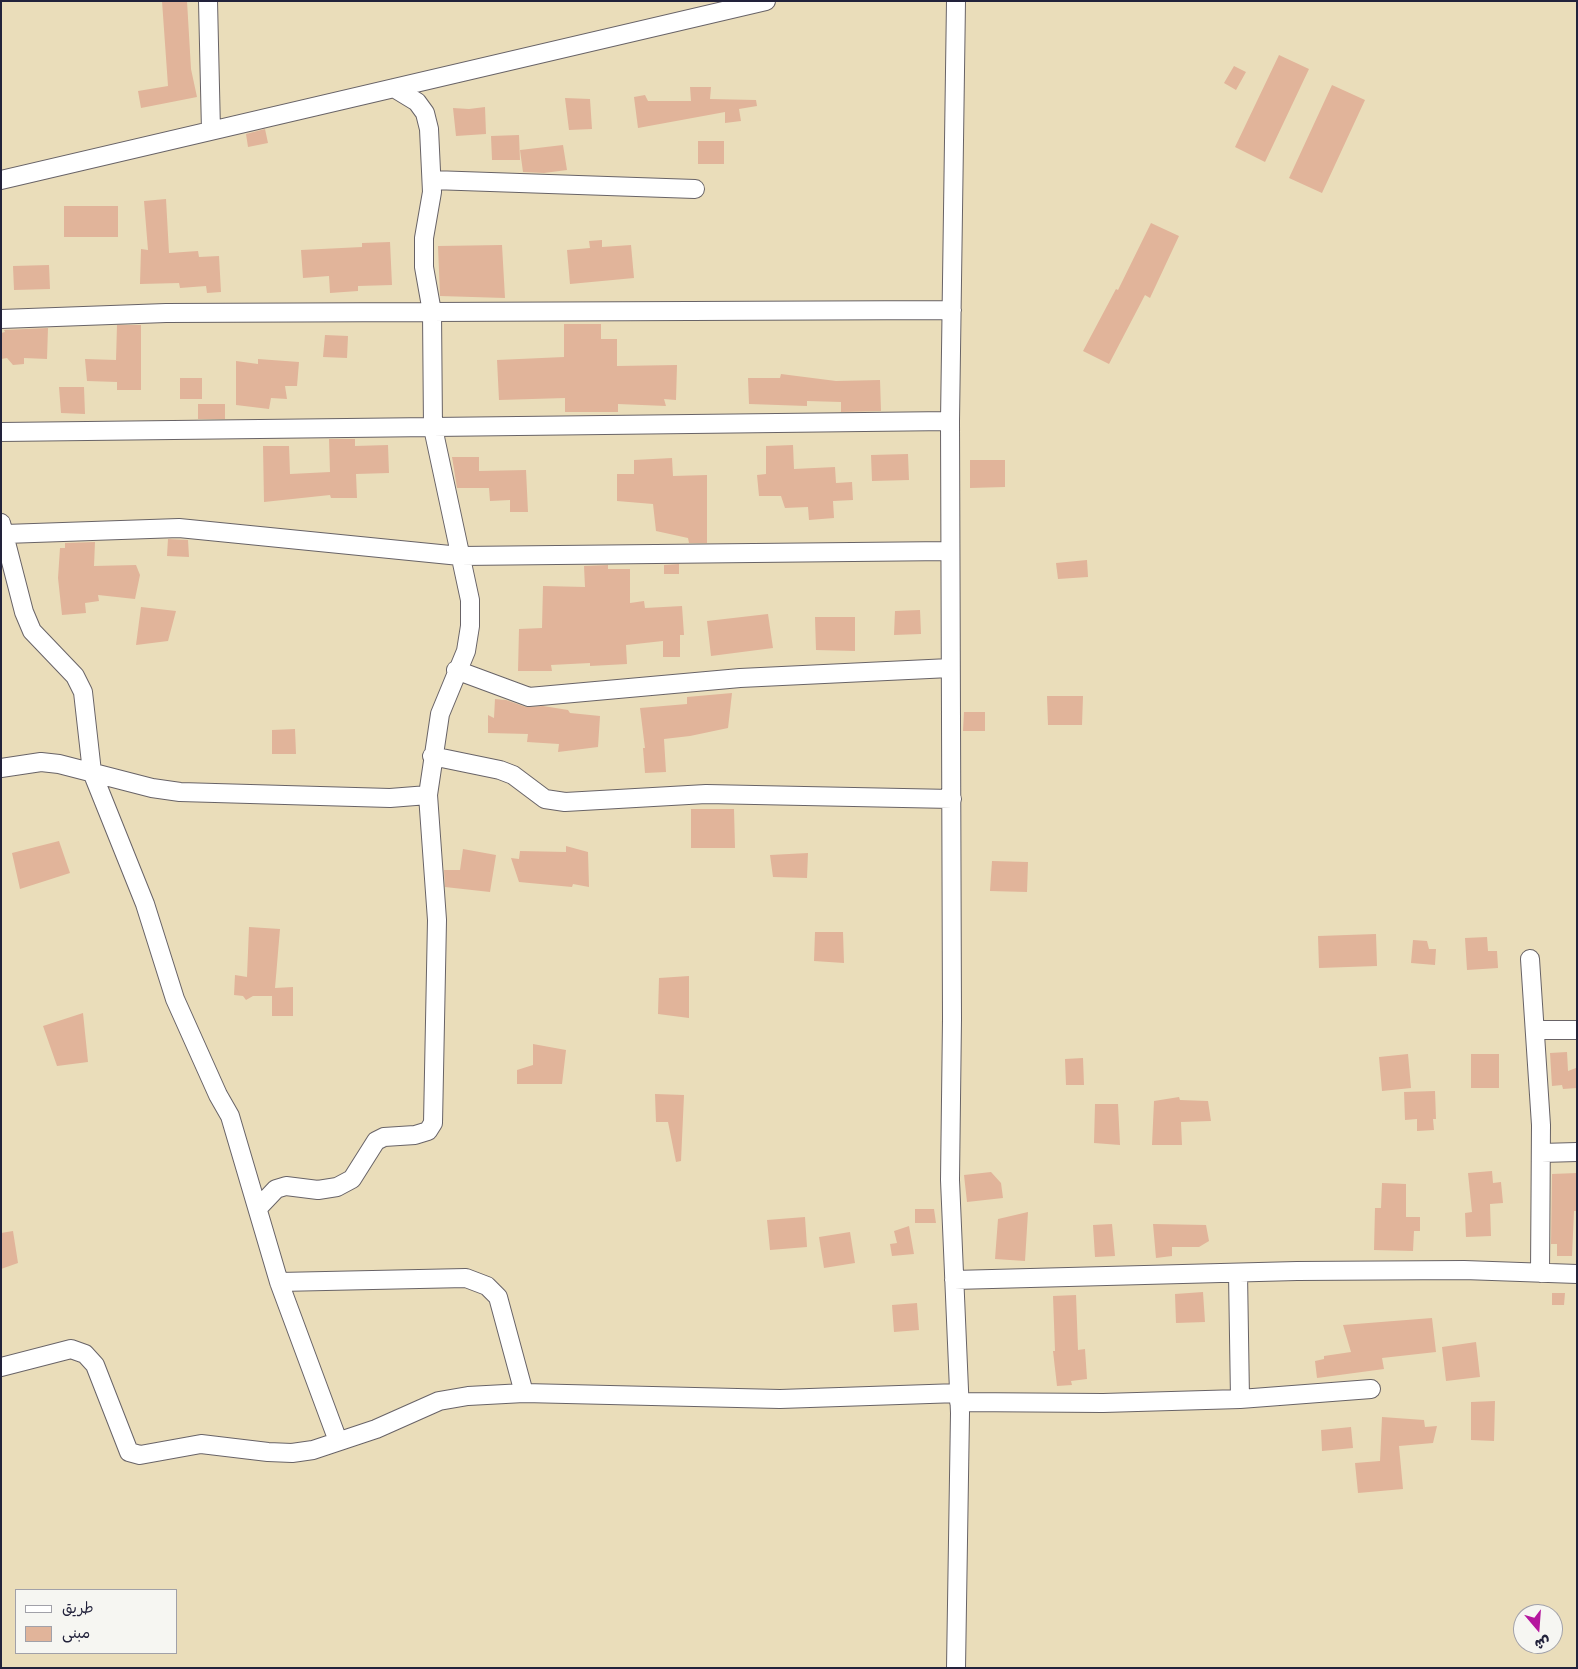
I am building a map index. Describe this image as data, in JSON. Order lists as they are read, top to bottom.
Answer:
{
  "legend": ["طريق", "مبنى"],
  "north": "bottom"
}
